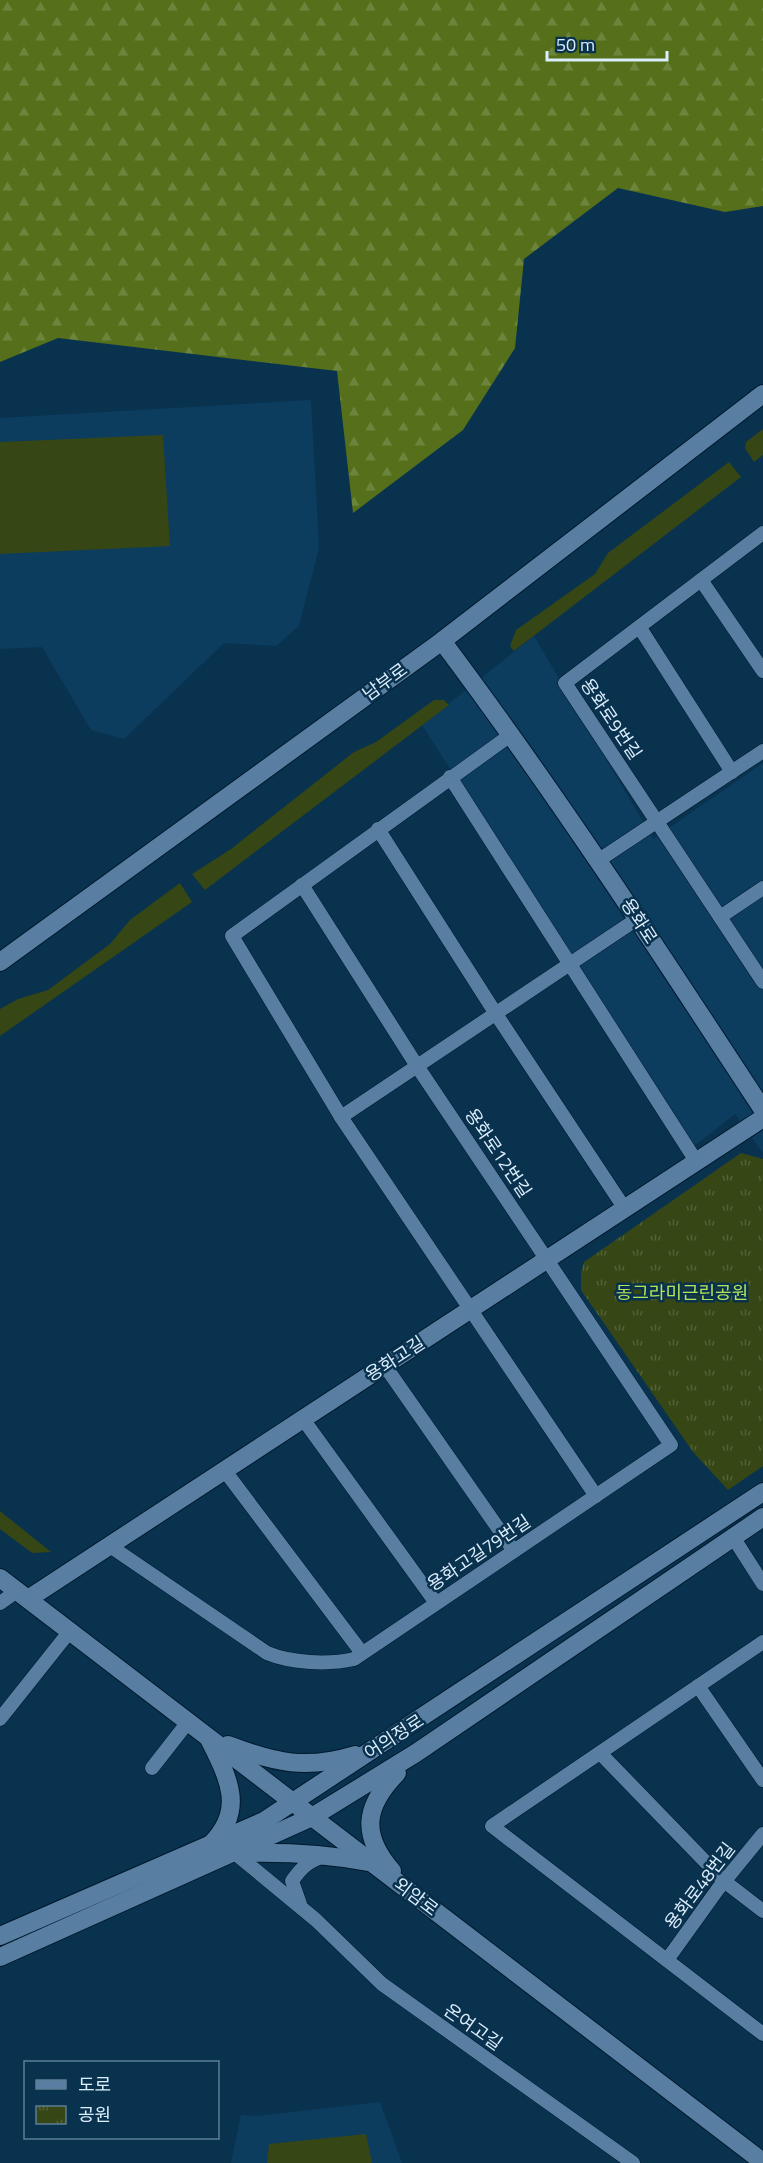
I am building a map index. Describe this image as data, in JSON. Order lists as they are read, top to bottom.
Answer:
{
  "streets": {
    "main road": [
      "남부로",
      "용화로",
      "용화고길",
      "어의정로",
      "외암로"
    ],
    "street": [
      "용화로9번길",
      "용화로12번길",
      "용화고길79번길",
      "용화로48번길",
      "온여고길"
    ]
  },
  "crossings": [
    ["남부로", "용화로"],
    ["용화로12번길", "용화고길"],
    ["용화로12번길", "용화고길79번길"],
    ["용화고길", "용화고길79번길"],
    ["용화고길", "외암로"],
    ["어의정로", "외암로"],
    ["어의정로", "온여고길"]
  ],
  "parks": ["동그라미근린공원"],
  "legend": ["도로", "공원"],
  "scale_bar": "50 m"
}
